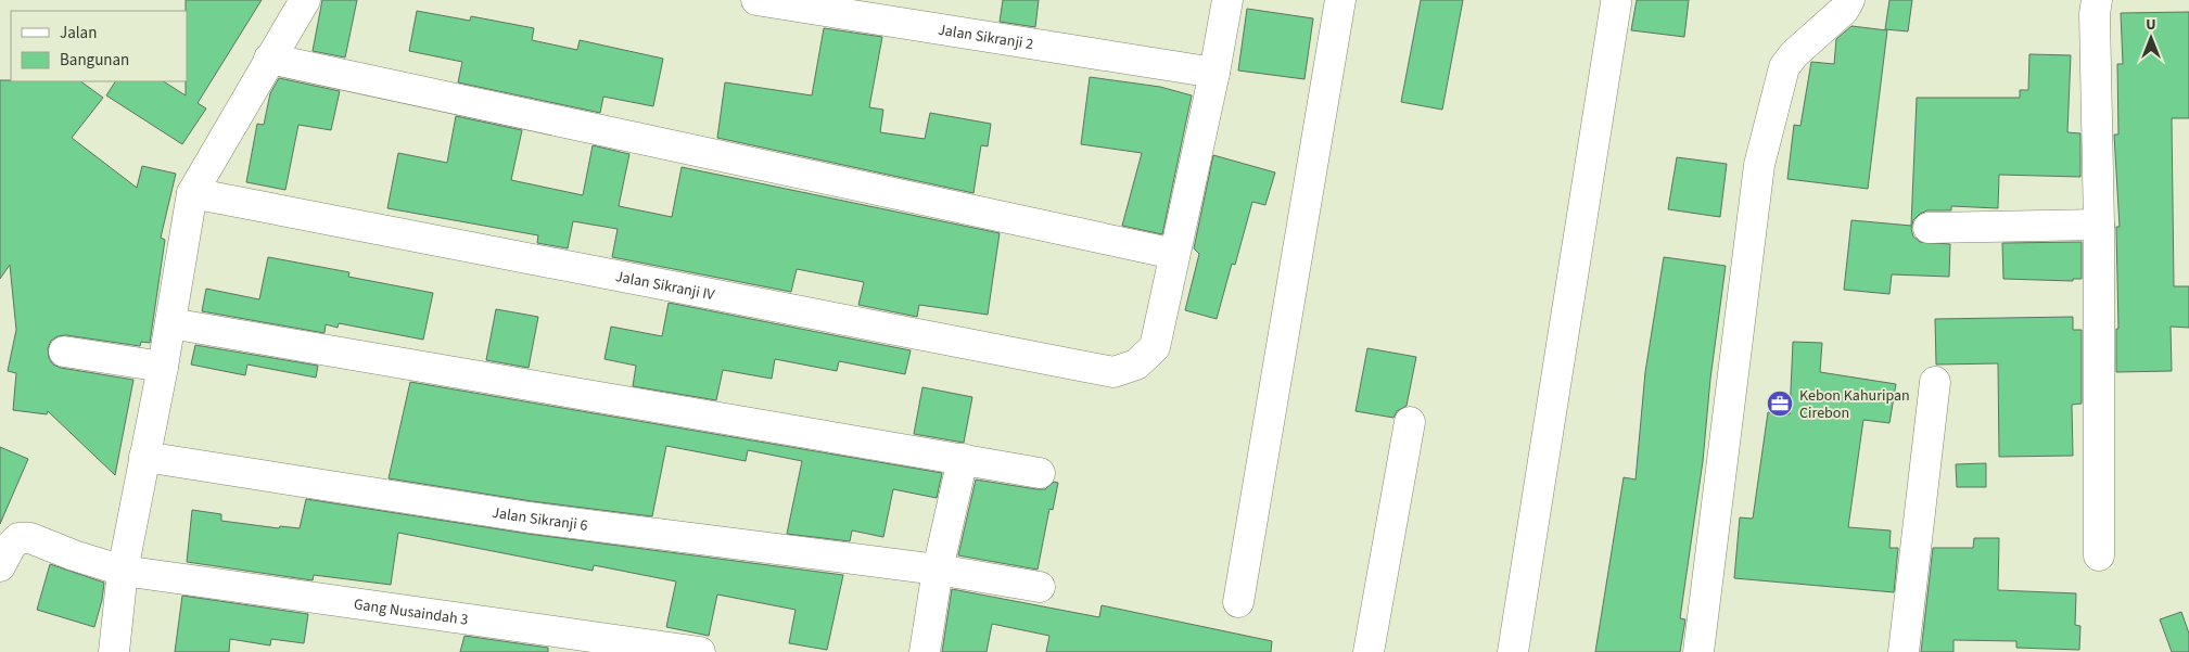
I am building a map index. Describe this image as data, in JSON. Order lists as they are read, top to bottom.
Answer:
{
  "streets": {
    "street": [
      "Jalan Sikranji 2",
      "Jalan Sikranji IV",
      "Jalan Sikranji 6",
      "Gang Nusaindah 3"
    ]
  },
  "places": {
    "office": ["Kebon Kahuripan Cirebon"]
  },
  "legend": ["Jalan", "Bangunan"],
  "north": "top"
}
